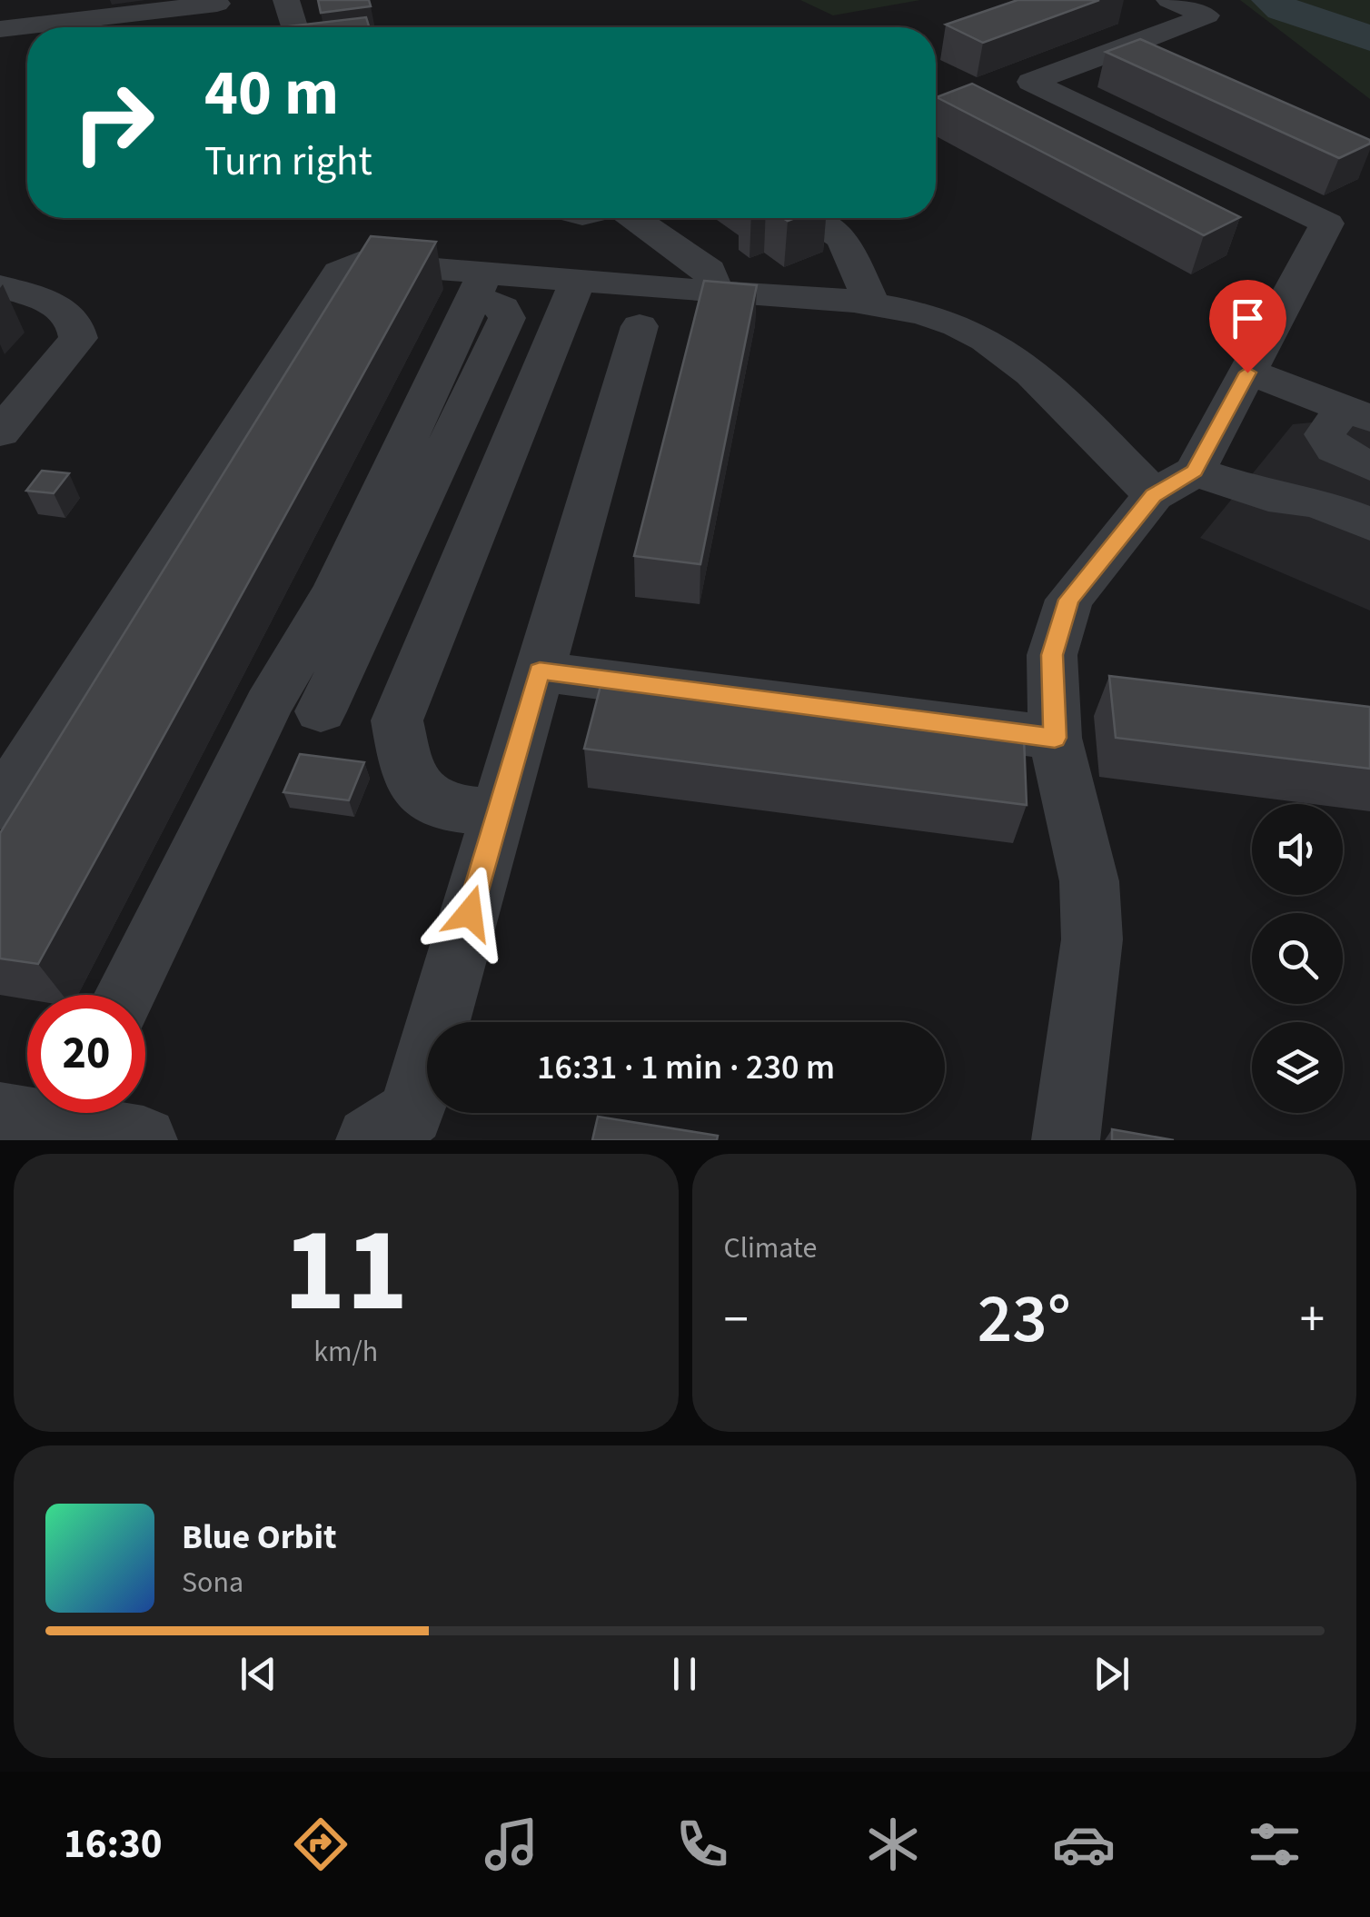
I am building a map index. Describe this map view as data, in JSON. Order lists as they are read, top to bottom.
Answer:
{
  "page": {
    "turn": ["40 m", "Turn right"],
    "limit": "20",
    "trip": "16:31 · 1 min · 230 m",
    "tile": [
      ["11", "km/h"],
      "Climate"
    ],
    "heat": ["−", "23°", "+"],
    "song": ["Blue Orbit", "Sona"],
    "tabs": "16:30"
  }
}
